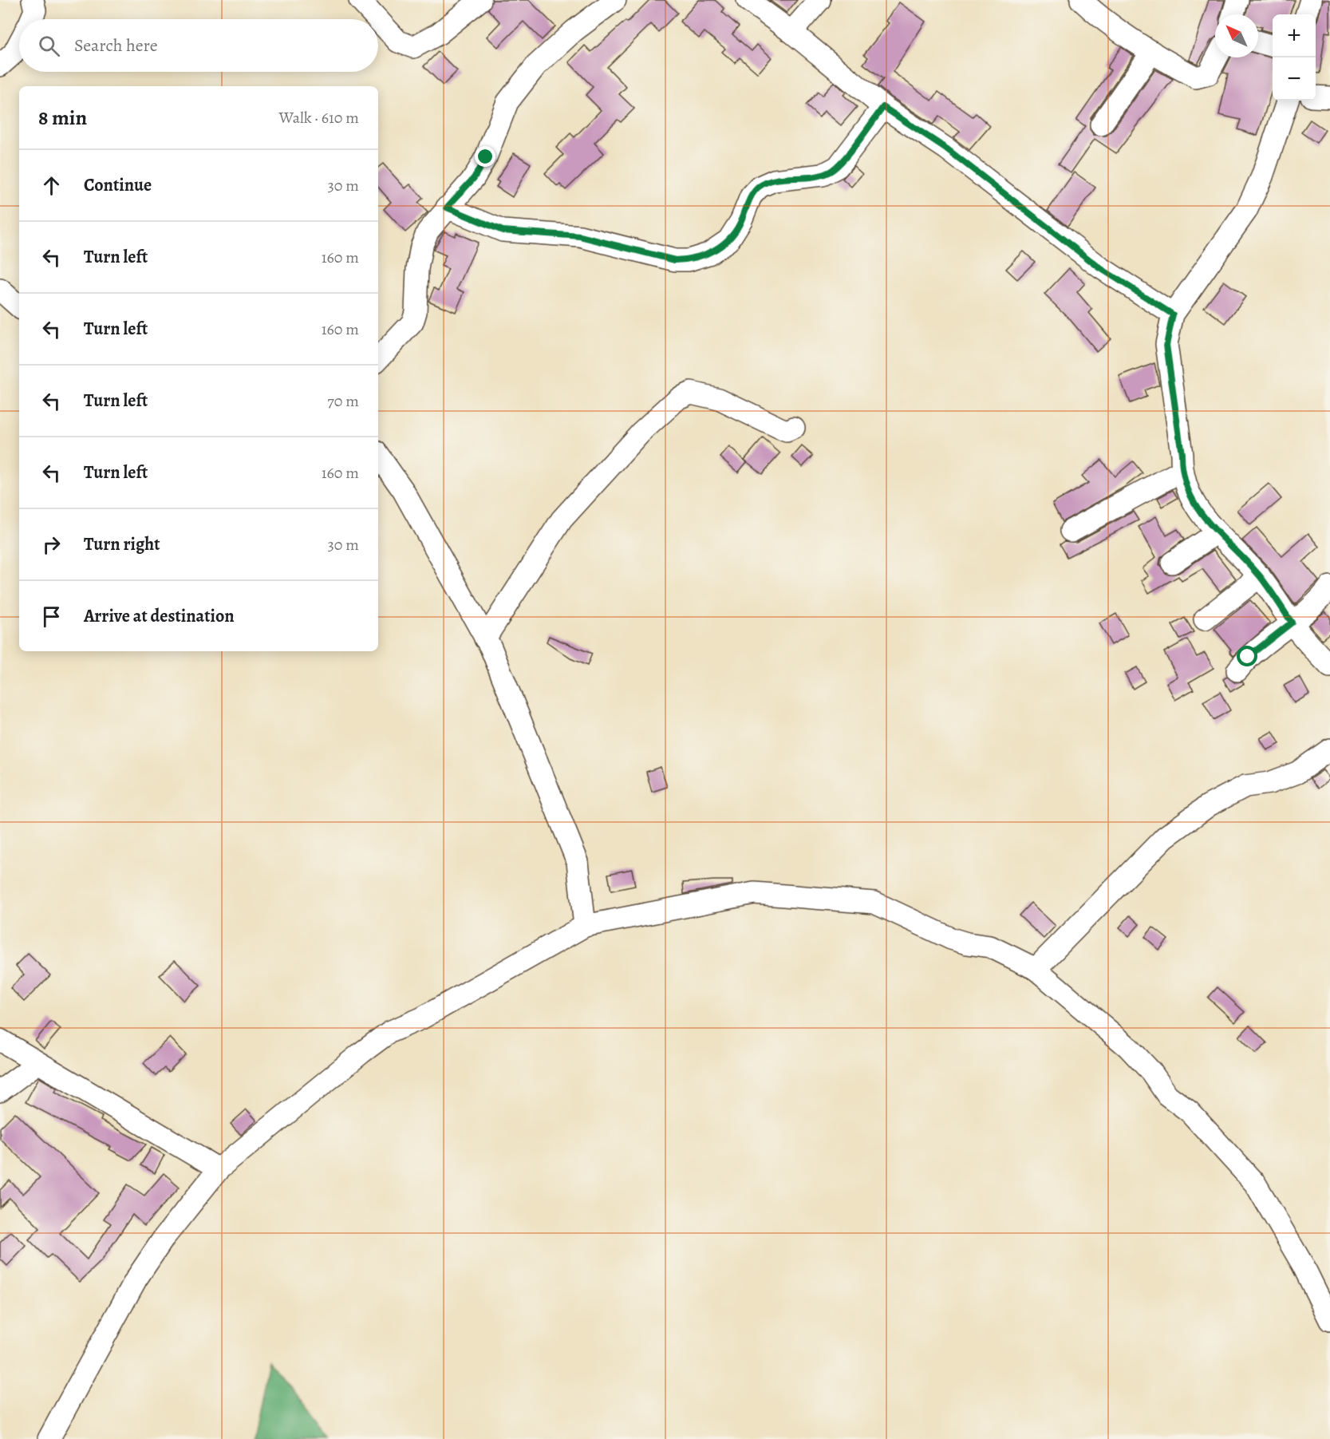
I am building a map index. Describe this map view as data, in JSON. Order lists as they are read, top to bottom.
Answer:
{
  "north": "top left",
  "page": {
    "map_buttons": ["+", "−"],
    "search": "Search here",
    "heading": ["8 min", "Walk · 610 m"],
    "list": [
      ["Continue", "30 m"],
      ["Turn left", "160 m"],
      ["Turn left", "160 m"],
      ["Turn left", "70 m"],
      ["Turn left", "160 m"],
      ["Turn right", "30 m"],
      "Arrive at destination"
    ]
  }
}
